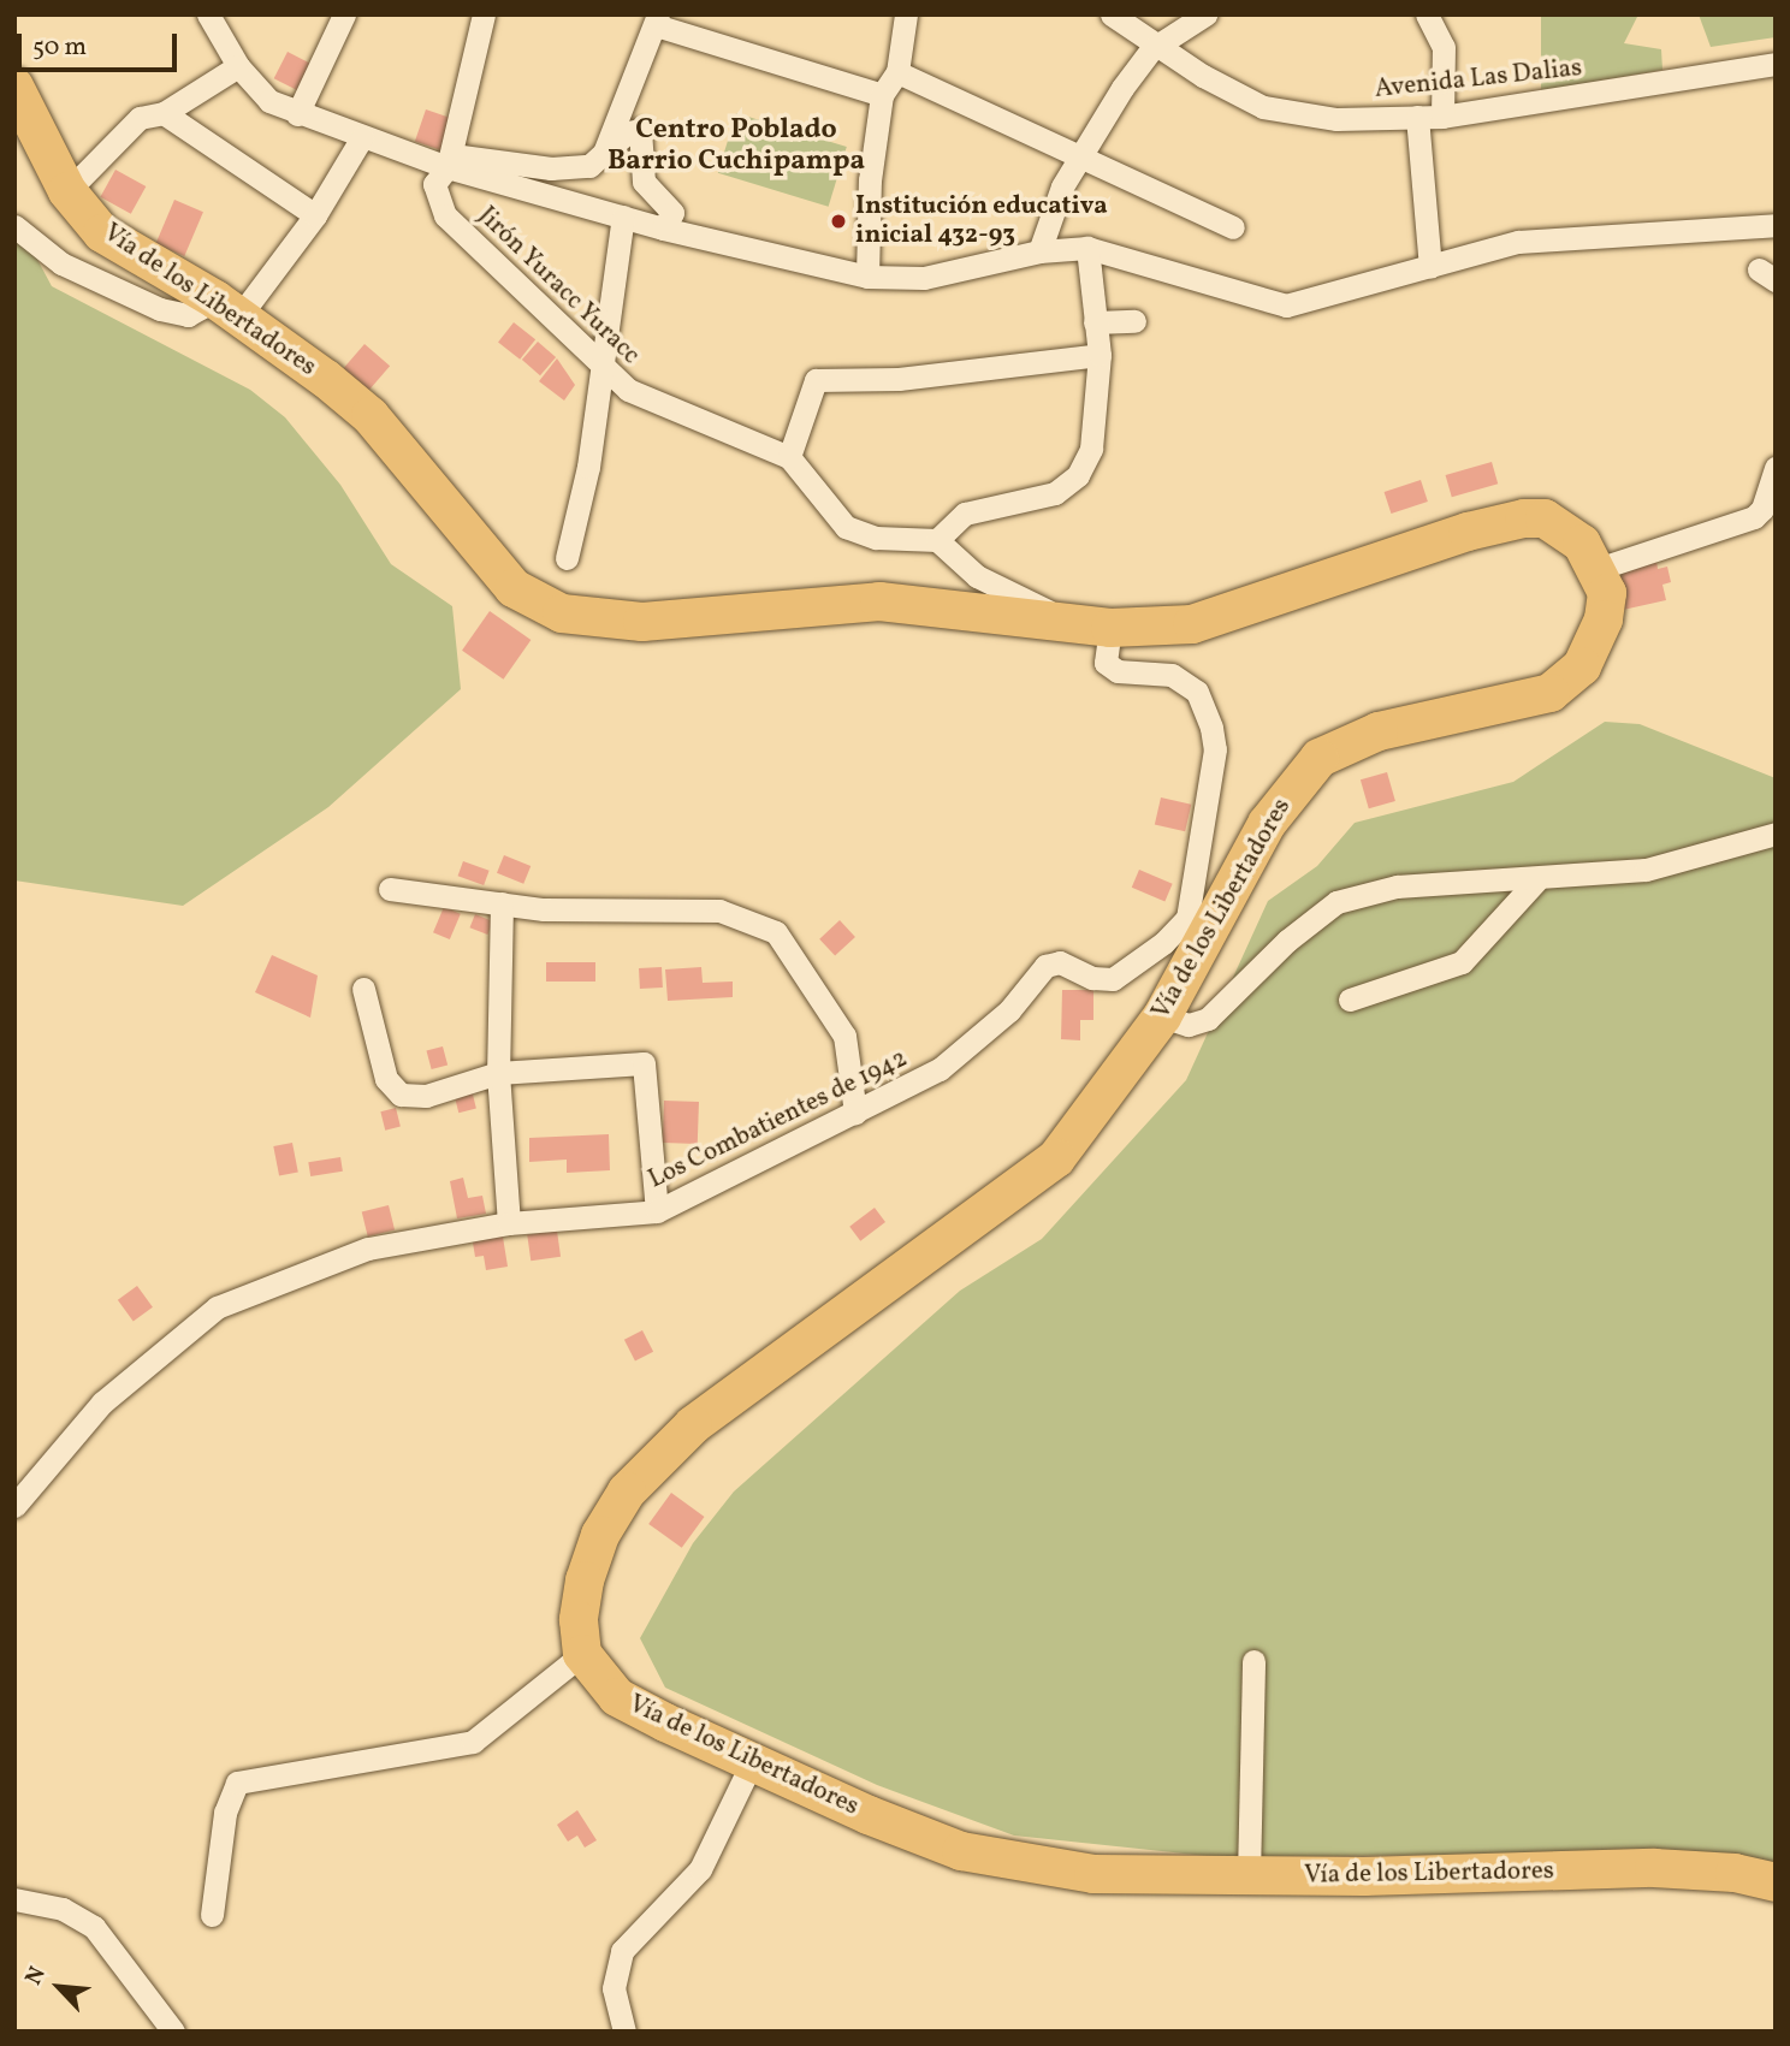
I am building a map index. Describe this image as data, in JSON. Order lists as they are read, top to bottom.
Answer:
{
  "streets": {
    "highway": ["Vía de los Libertadores"],
    "street": ["Avenida Las Dalias", "Jirón Yuracc Yuracc", "Los Combatientes de 1942"]
  },
  "crossings": [
    ["Vía de los Libertadores", "Los Combatientes de 1942"]
  ],
  "districts": ["Centro Poblado Barrio Cuchipampa"],
  "places": ["Institución educativa inicial 432-93"],
  "scale_bar": "50 m",
  "north": "top left"
}
